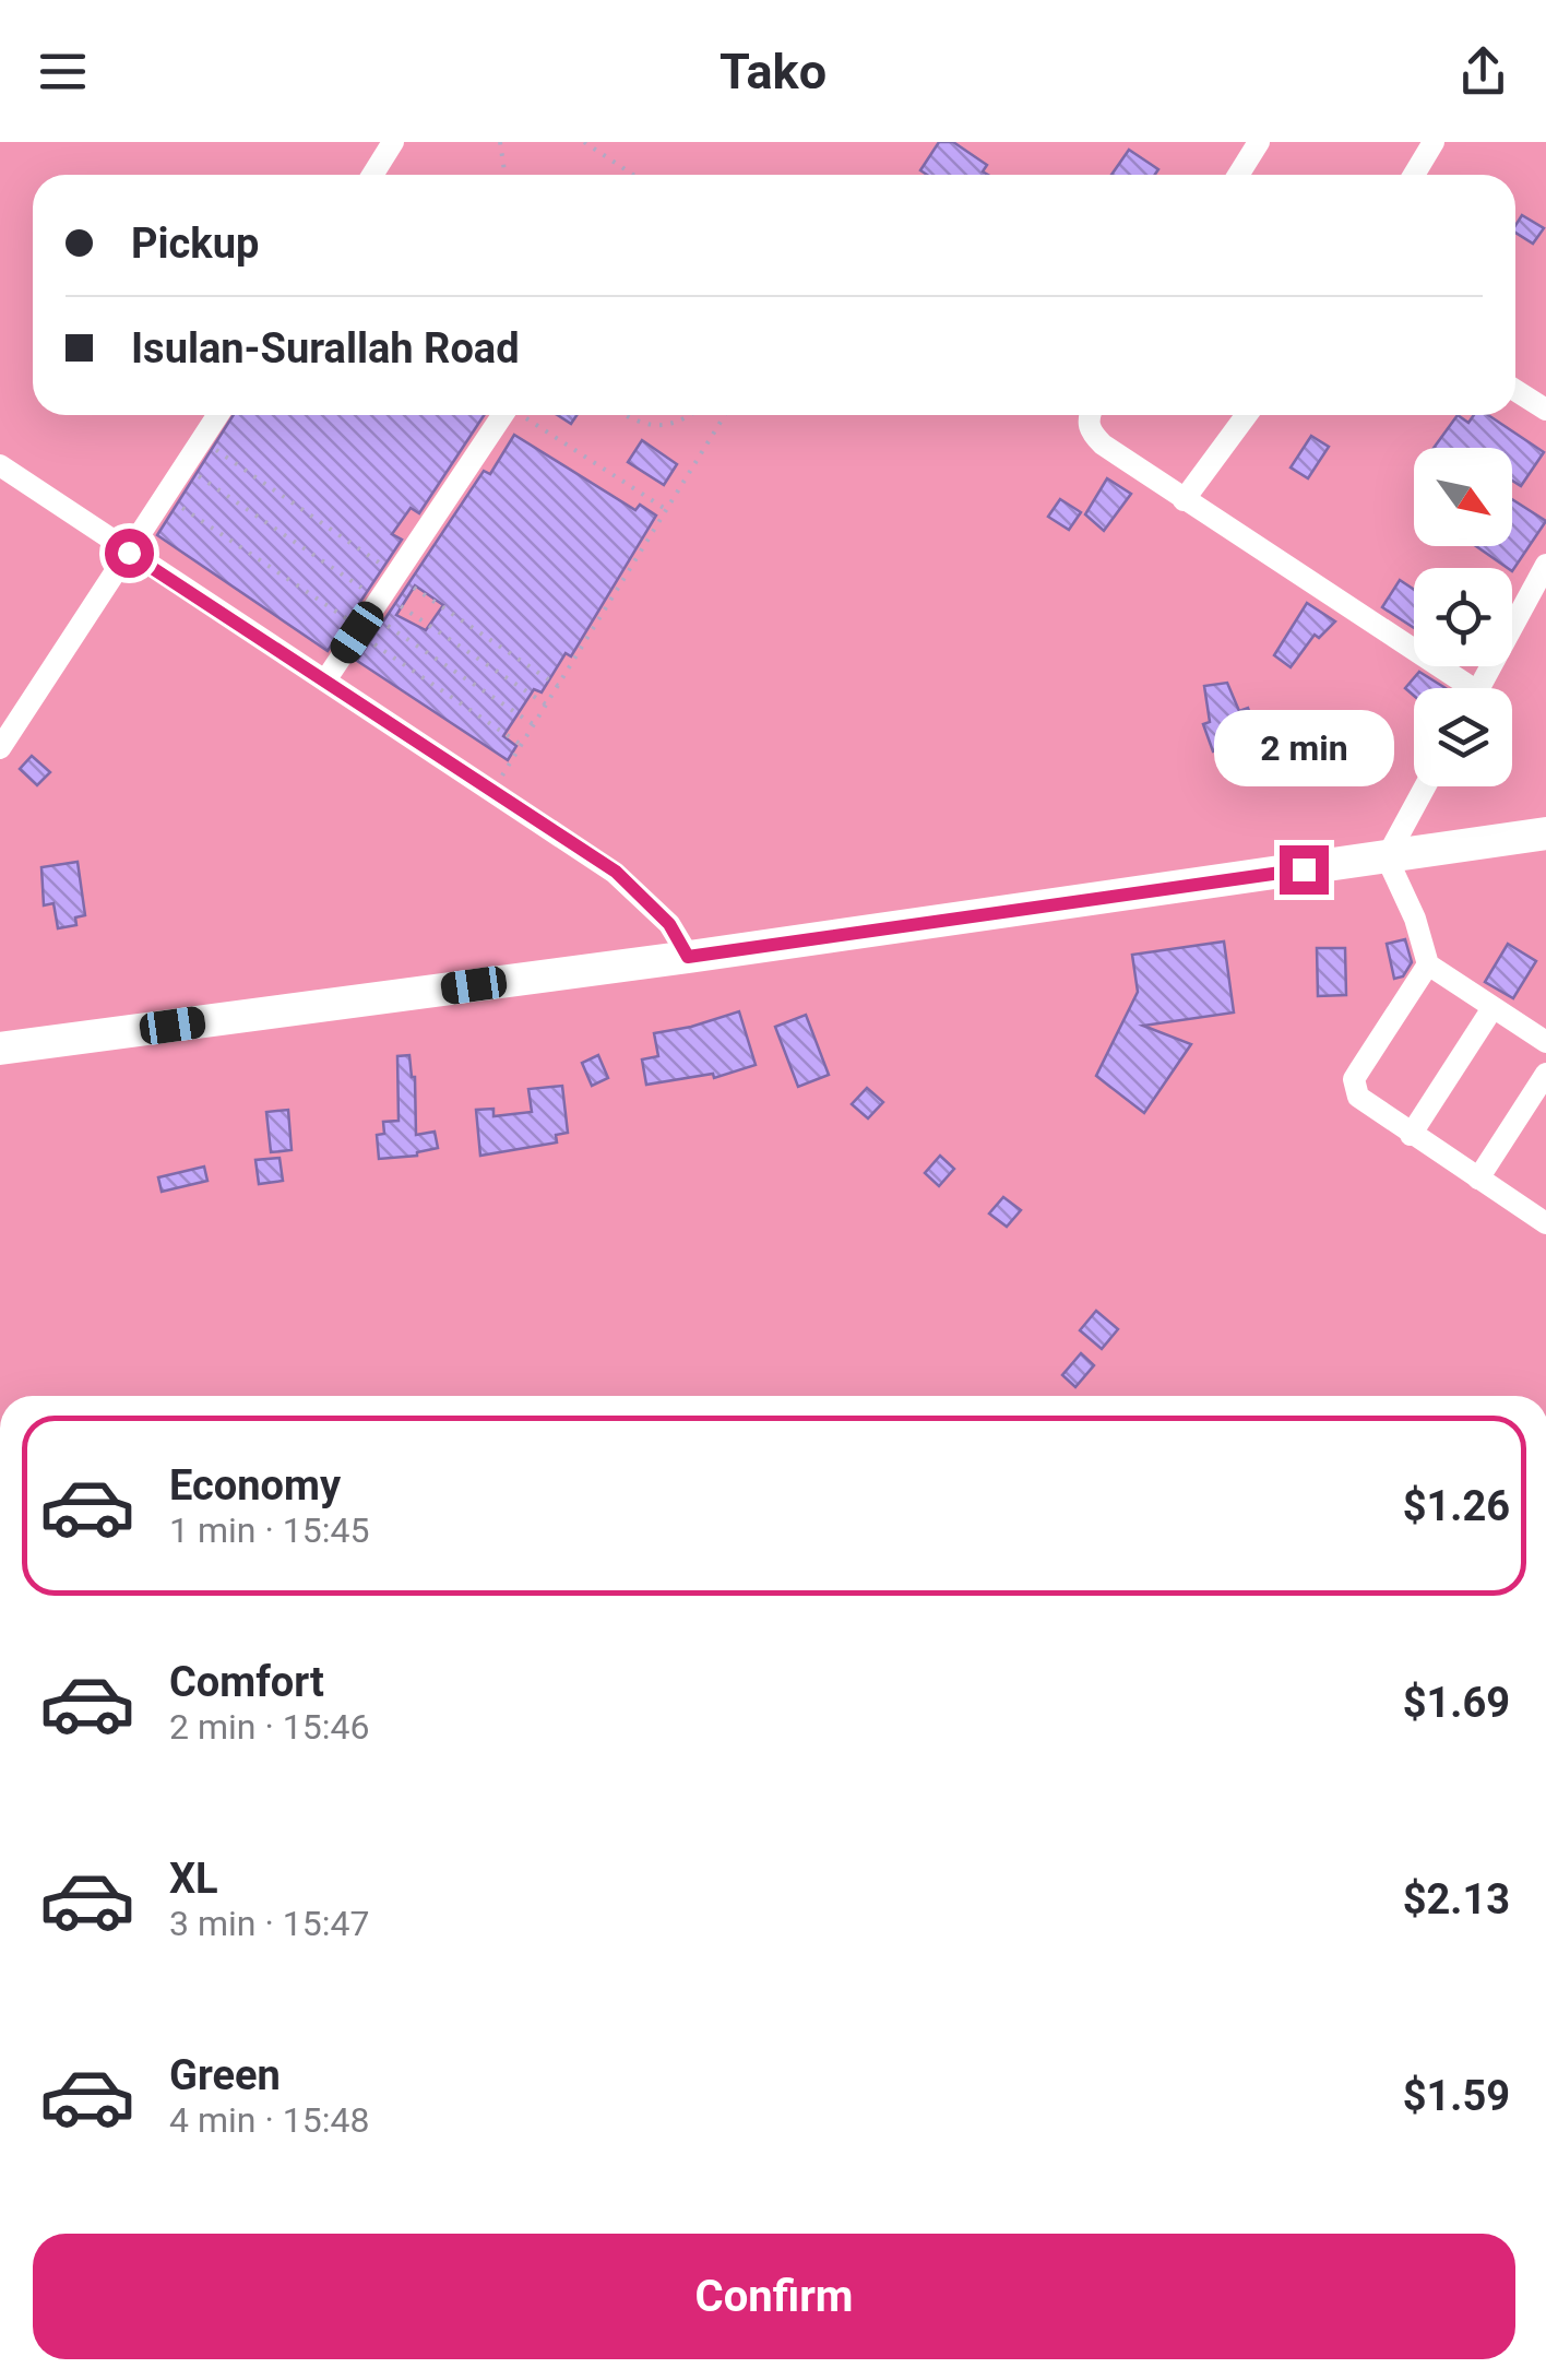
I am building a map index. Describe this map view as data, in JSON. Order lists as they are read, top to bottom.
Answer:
{
  "north": "bottom right",
  "page": {
    "header": "Tako",
    "banner": ["Pickup", "Isulan-Surallah Road"],
    "bubble": "2 min",
    "list": [
      {
        "name": "Economy",
        "note": "1 min · 15:45",
        "value": "$1.26"
      },
      {
        "name": "Comfort",
        "note": "2 min · 15:46",
        "value": "$1.69"
      },
      {
        "name": "XL",
        "note": "3 min · 15:47",
        "value": "$2.13"
      },
      {
        "name": "Green",
        "note": "4 min · 15:48",
        "value": "$1.59"
      }
    ],
    "buttons": "Confirm"
  }
}
